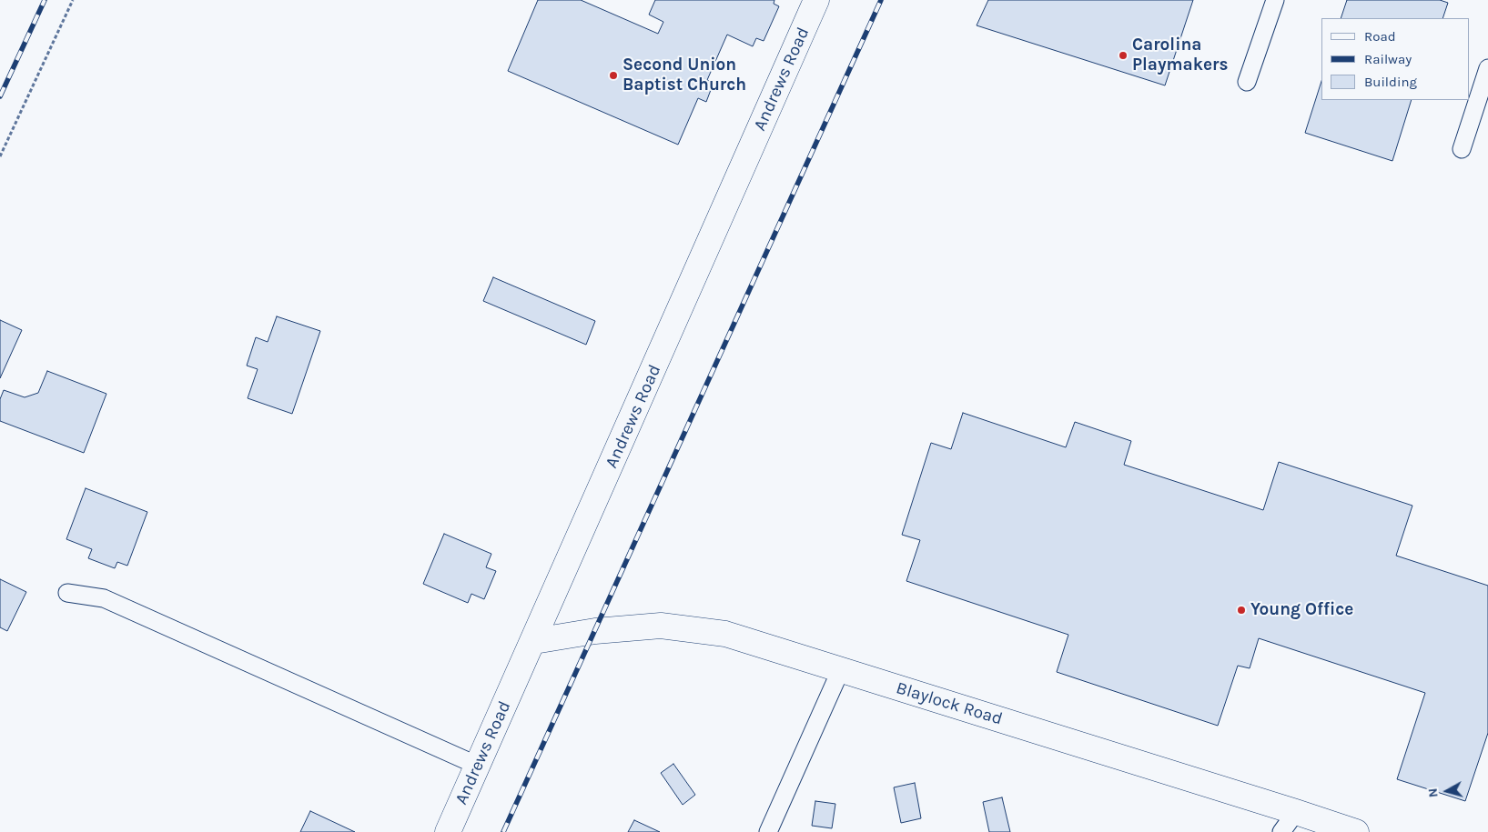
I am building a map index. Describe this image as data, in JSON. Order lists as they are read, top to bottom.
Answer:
{
  "streets": {
    "street": ["Andrews Road", "Blaylock Road"]
  },
  "crossings": [
    ["Andrews Road", "Blaylock Road"]
  ],
  "places": ["Carolina Playmakers", "Second Union Baptist Church", "Young Office"],
  "legend": ["Road", "Railway", "Building"],
  "north": "left"
}
